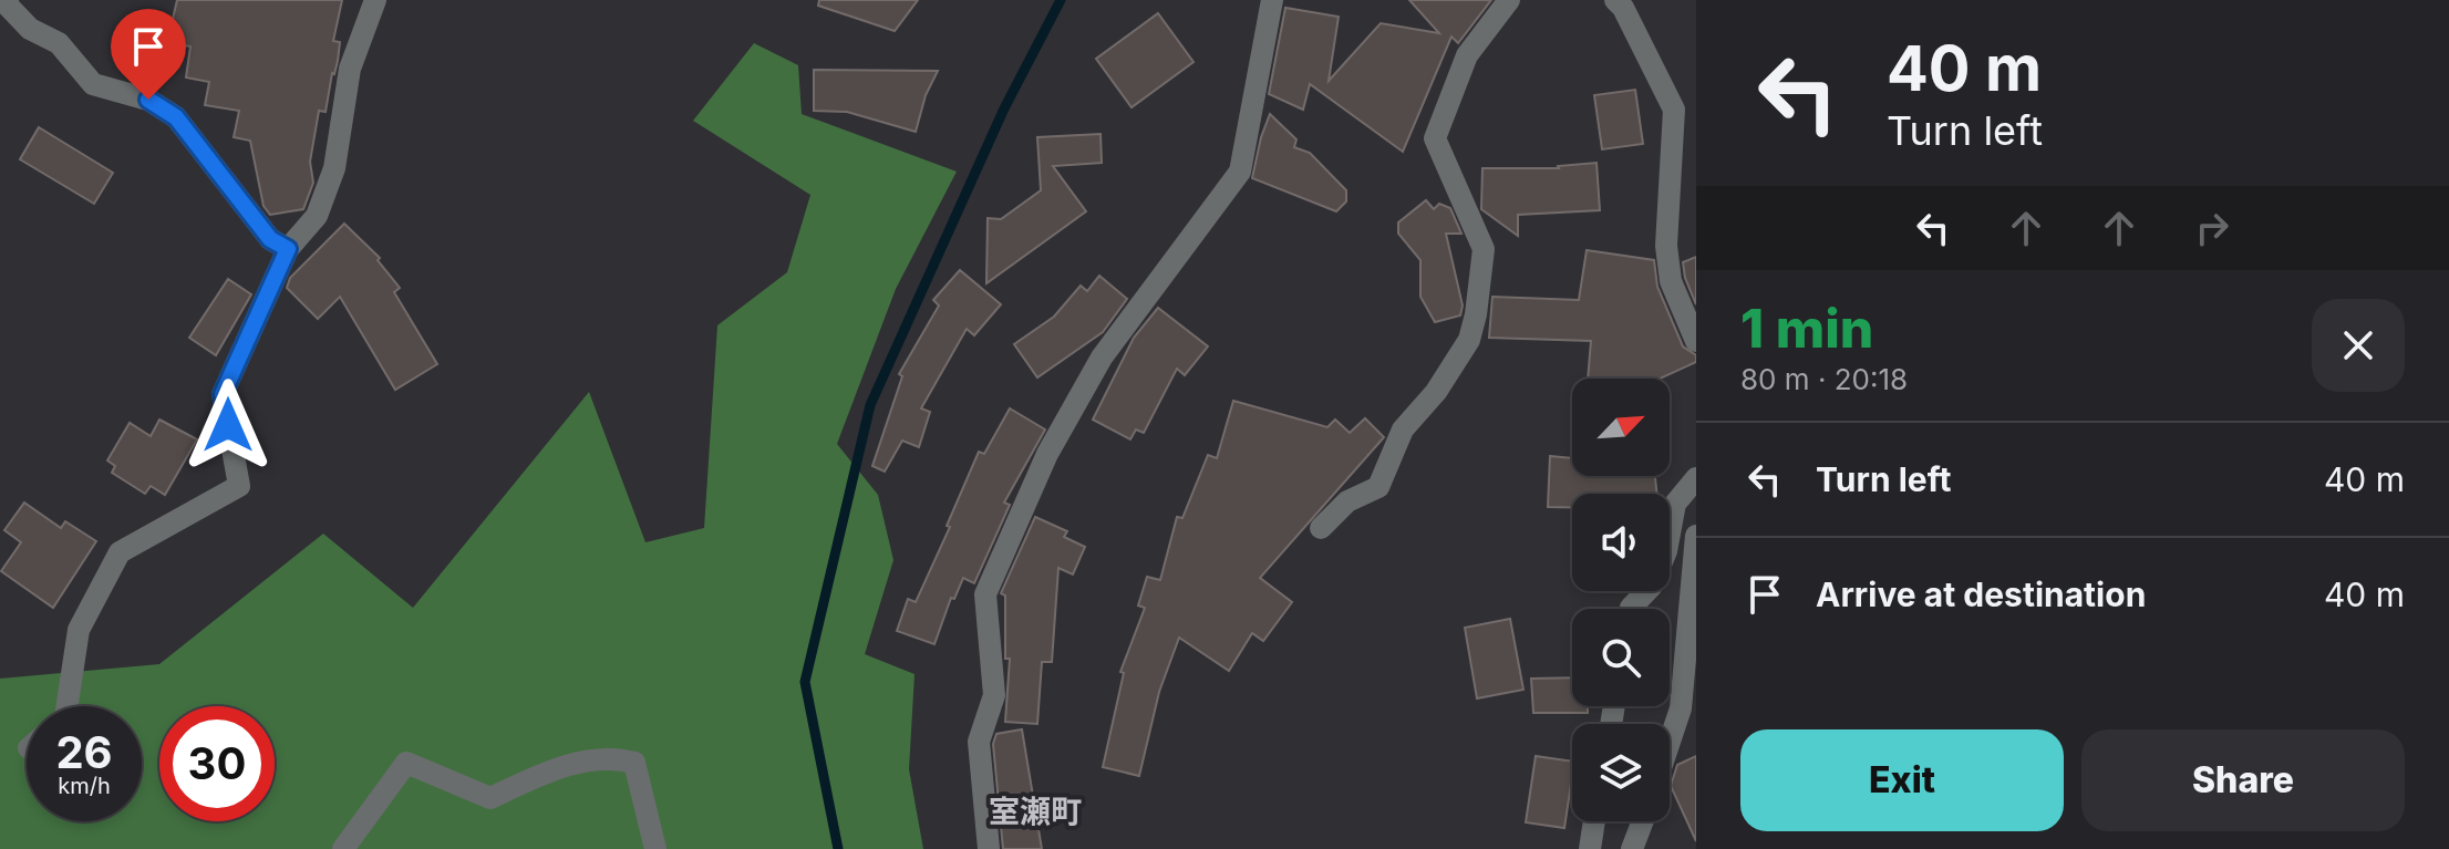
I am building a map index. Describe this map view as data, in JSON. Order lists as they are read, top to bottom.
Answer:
{
  "districts": ["室瀬町"],
  "north": "top right",
  "page": {
    "turn": ["40 m", "Turn left"],
    "heading": ["1 min", "80 m · 20:18"],
    "list": [
      {
        "name": "Turn left",
        "value": "40 m"
      },
      {
        "name": "Arrive at destination",
        "value": "40 m"
      }
    ],
    "speed": "26 km/h",
    "limit": "30",
    "buttons": ["Exit", "Share"]
  }
}
